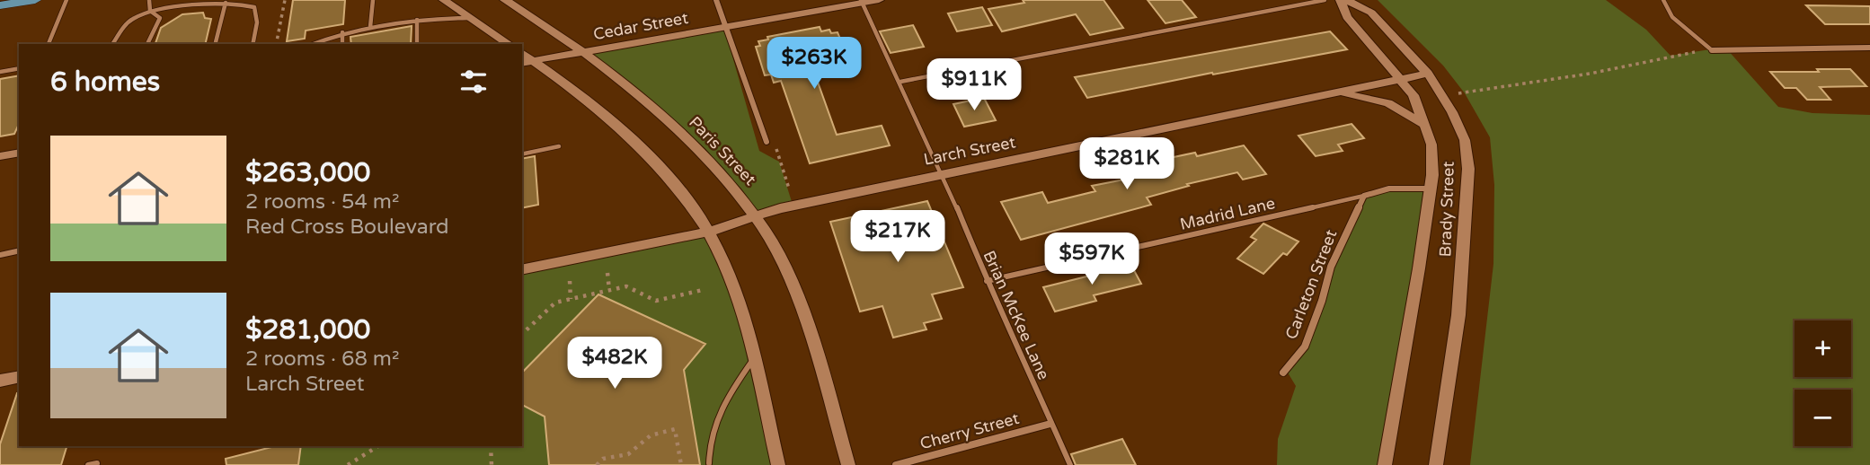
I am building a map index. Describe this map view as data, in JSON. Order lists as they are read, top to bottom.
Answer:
{
  "streets": {
    "main road": [
      "Cedar Street",
      "Paris Street",
      "Larch Street",
      "Brady Street"
    ],
    "street": ["Carleton Street", "Cherry Street"],
    "lane": ["Madrid Lane", "Brian McKee Lane"]
  },
  "crossings": [
    ["Cedar Street", "Paris Street"],
    ["Cedar Street", "Brian McKee Lane"],
    ["Paris Street", "Larch Street"],
    ["Larch Street", "Brady Street"],
    ["Larch Street", "Brian McKee Lane"],
    ["Madrid Lane", "Carleton Street"],
    ["Madrid Lane", "Brian McKee Lane"],
    ["Brian McKee Lane", "Cherry Street"]
  ],
  "page": {
    "price": [
      "$263K",
      "$911K",
      "$281K",
      "$217K",
      "$597K",
      "$482K"
    ],
    "heading": "6 homes",
    "list": [
      {
        "name": "$263,000",
        "note": "2 rooms · 54 m² · Red Cross Boulevard"
      },
      {
        "name": "$281,000",
        "note": "2 rooms · 68 m² · Larch Street"
      }
    ],
    "map_buttons": ["+", "−"]
  }
}
